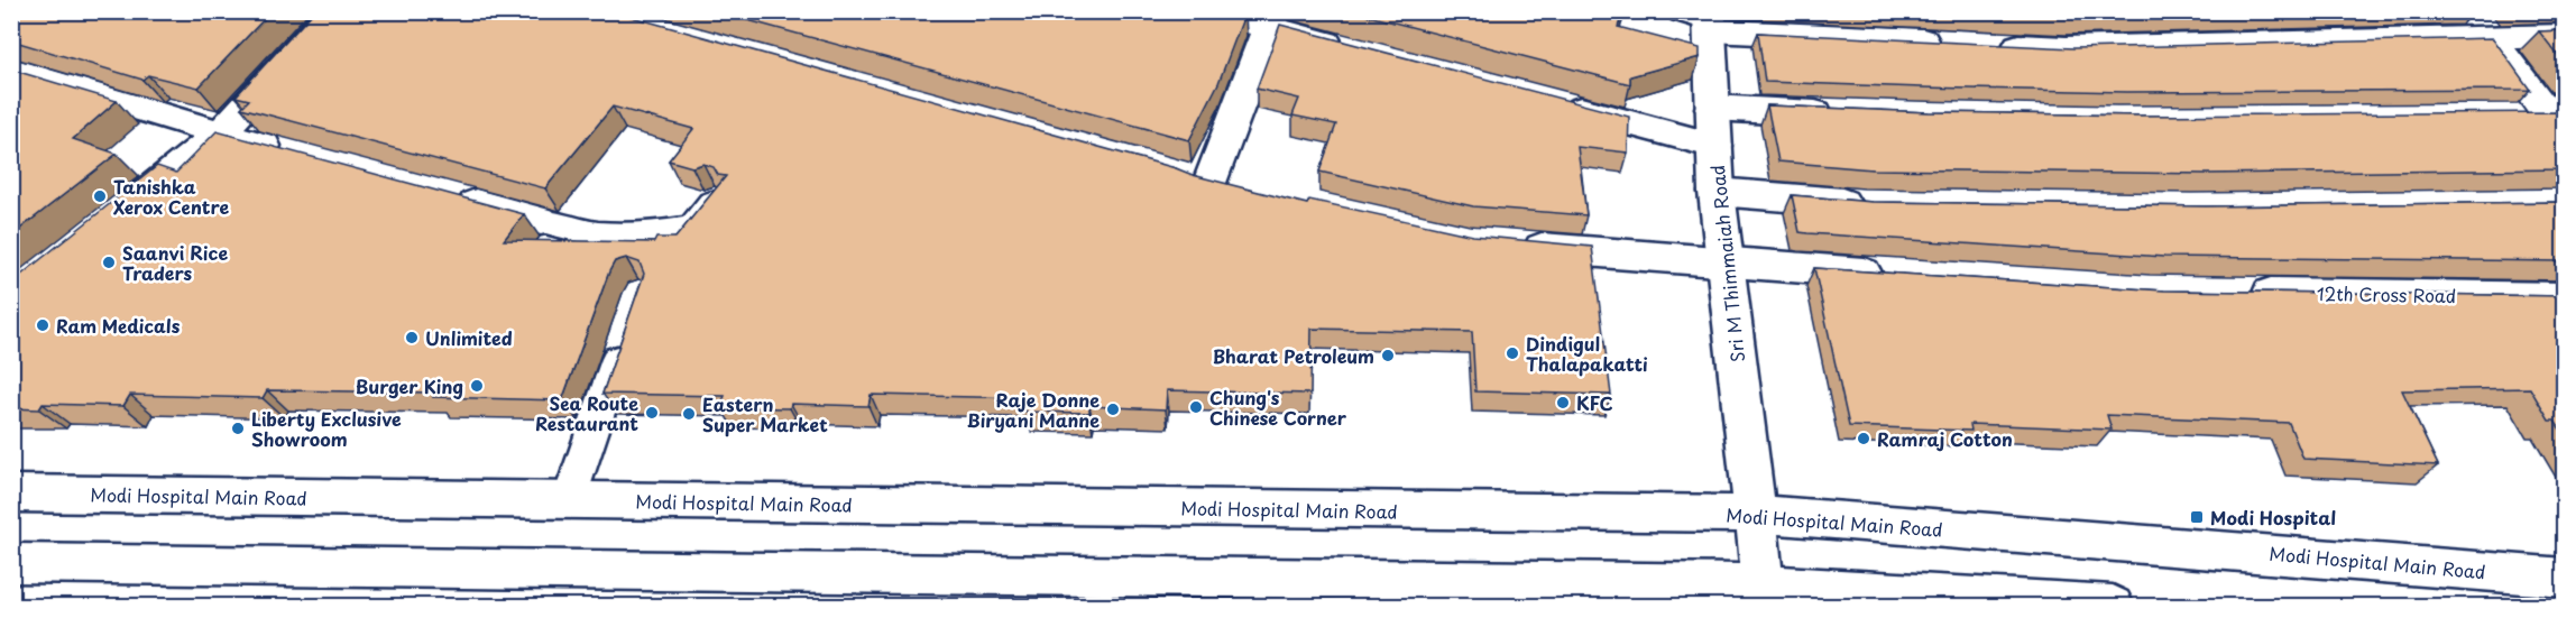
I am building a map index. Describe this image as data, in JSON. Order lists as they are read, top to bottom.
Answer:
{
  "streets": {
    "street": ["Sri M Thimmaiah Road", "12th Cross Road", "Modi Hospital Main Road"]
  },
  "crossings": [
    ["Sri M Thimmaiah Road", "Modi Hospital Main Road"]
  ],
  "places": {
    "other": [
      "Tanishka Xerox Centre",
      "Saanvi Rice Traders",
      "Ram Medicals",
      "Unlimited",
      "Dindigul Thalapakatti",
      "Bharat Petroleum",
      "Burger King",
      "KFC",
      "Chung's Chinese Corner",
      "Raje Donne Biryani Manne",
      "Sea Route Restaurant",
      "Eastern Super Market",
      "Liberty Exclusive Showroom",
      "Ramraj Cotton"
    ],
    "transit": ["Modi Hospital"]
  }
}
